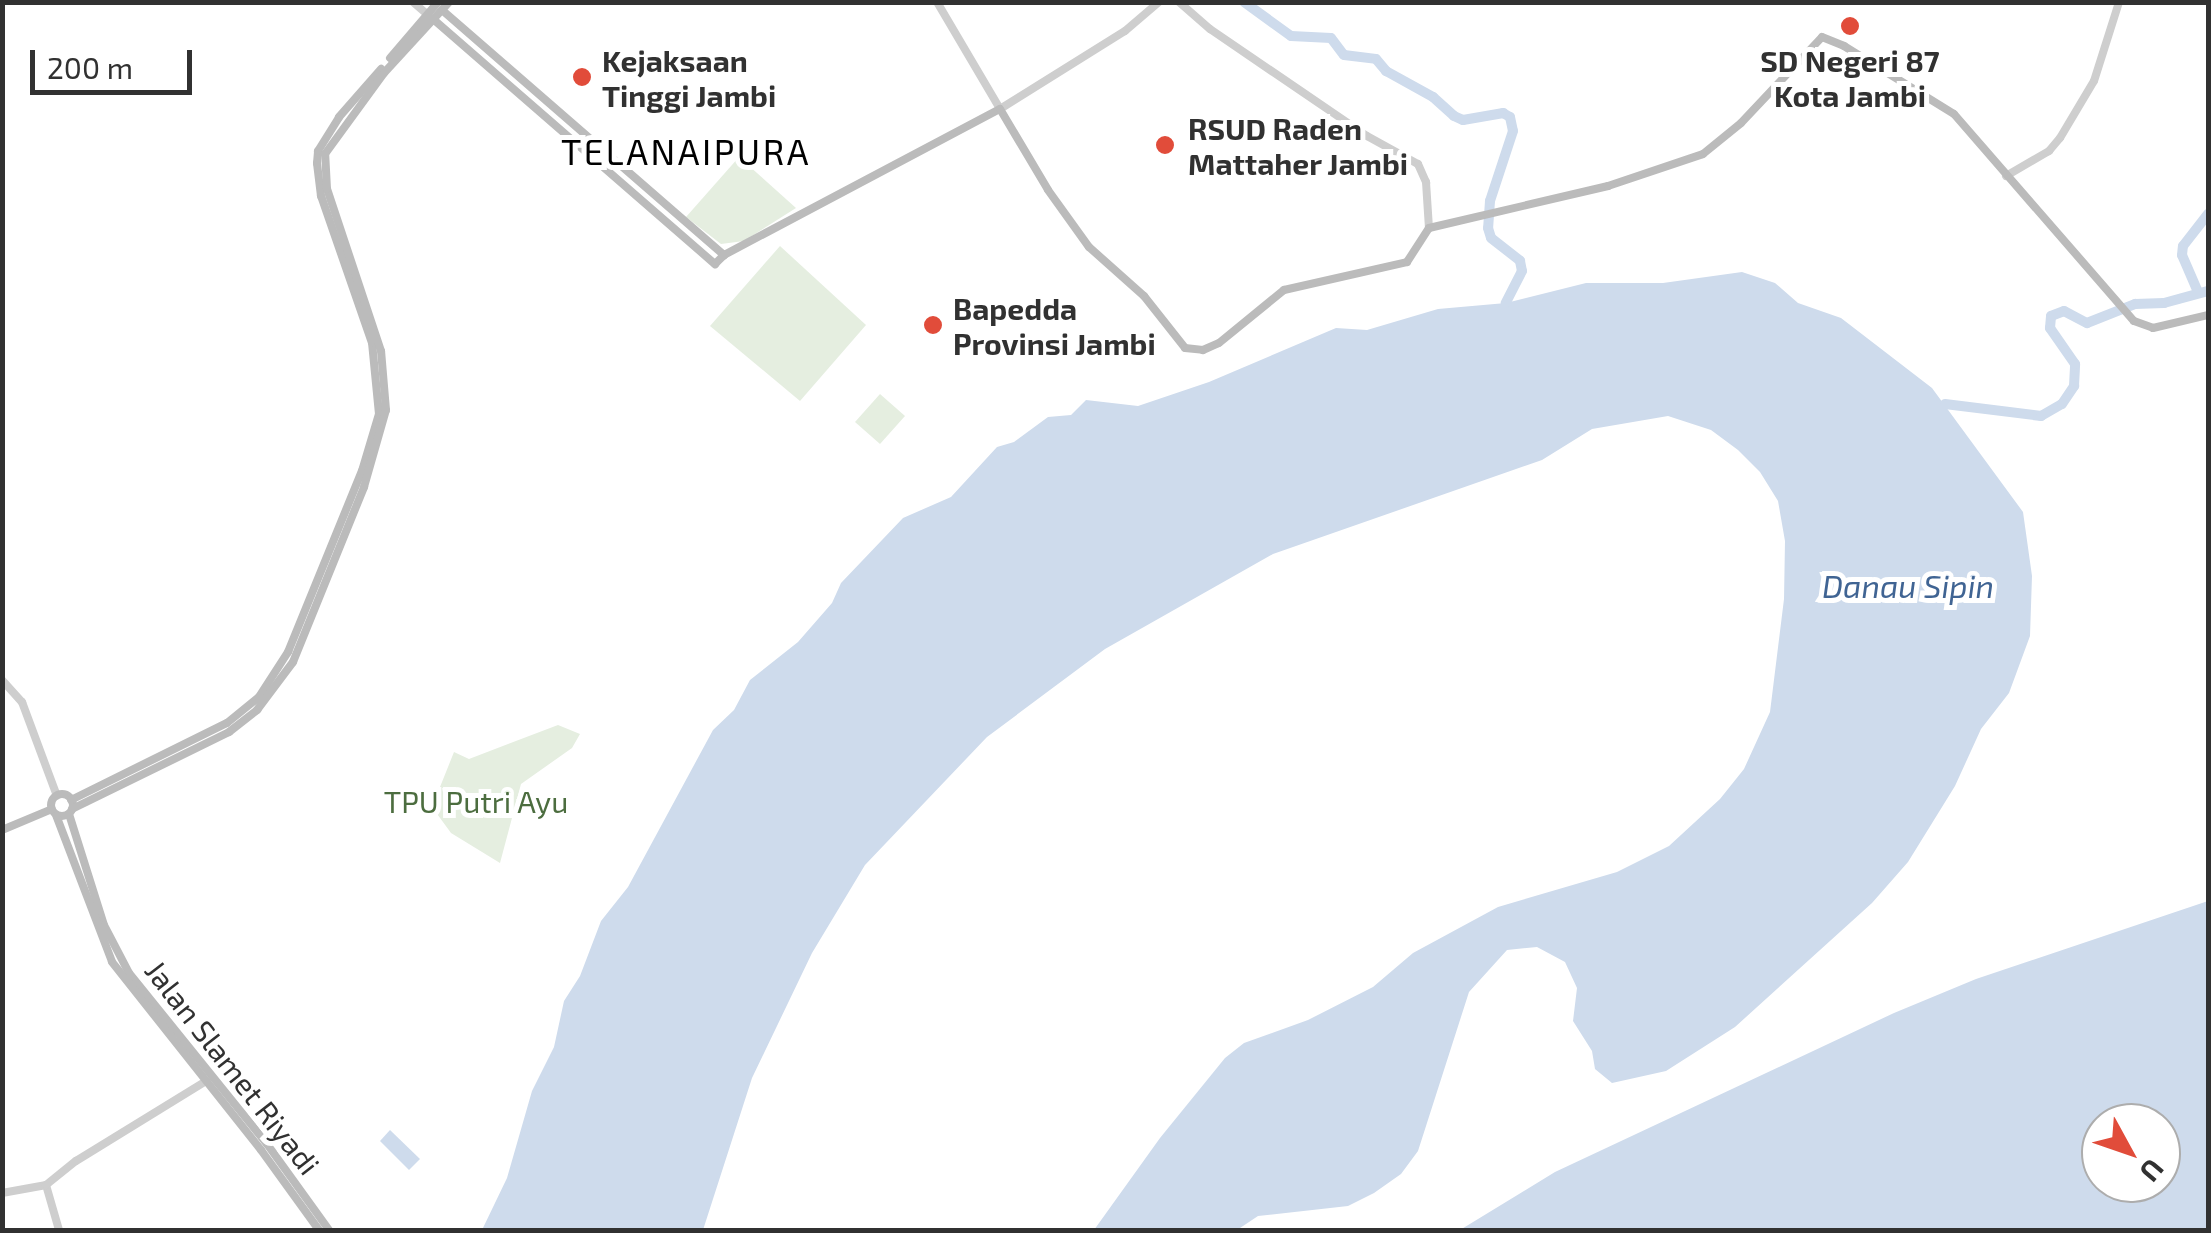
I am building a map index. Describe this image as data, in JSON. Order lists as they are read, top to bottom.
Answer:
{
  "streets": {
    "main road": ["Jalan Slamet Riyadi"]
  },
  "districts": ["TELANAIPURA"],
  "water": ["Danau Sipin"],
  "parks": ["TPU Putri Ayu"],
  "places": [
    "SD Negeri 87 Kota Jambi",
    "Kejaksaan Tinggi Jambi",
    "RSUD Raden Mattaher Jambi",
    "Bapedda Provinsi Jambi"
  ],
  "scale_bar": "200 m",
  "north": "bottom right"
}
